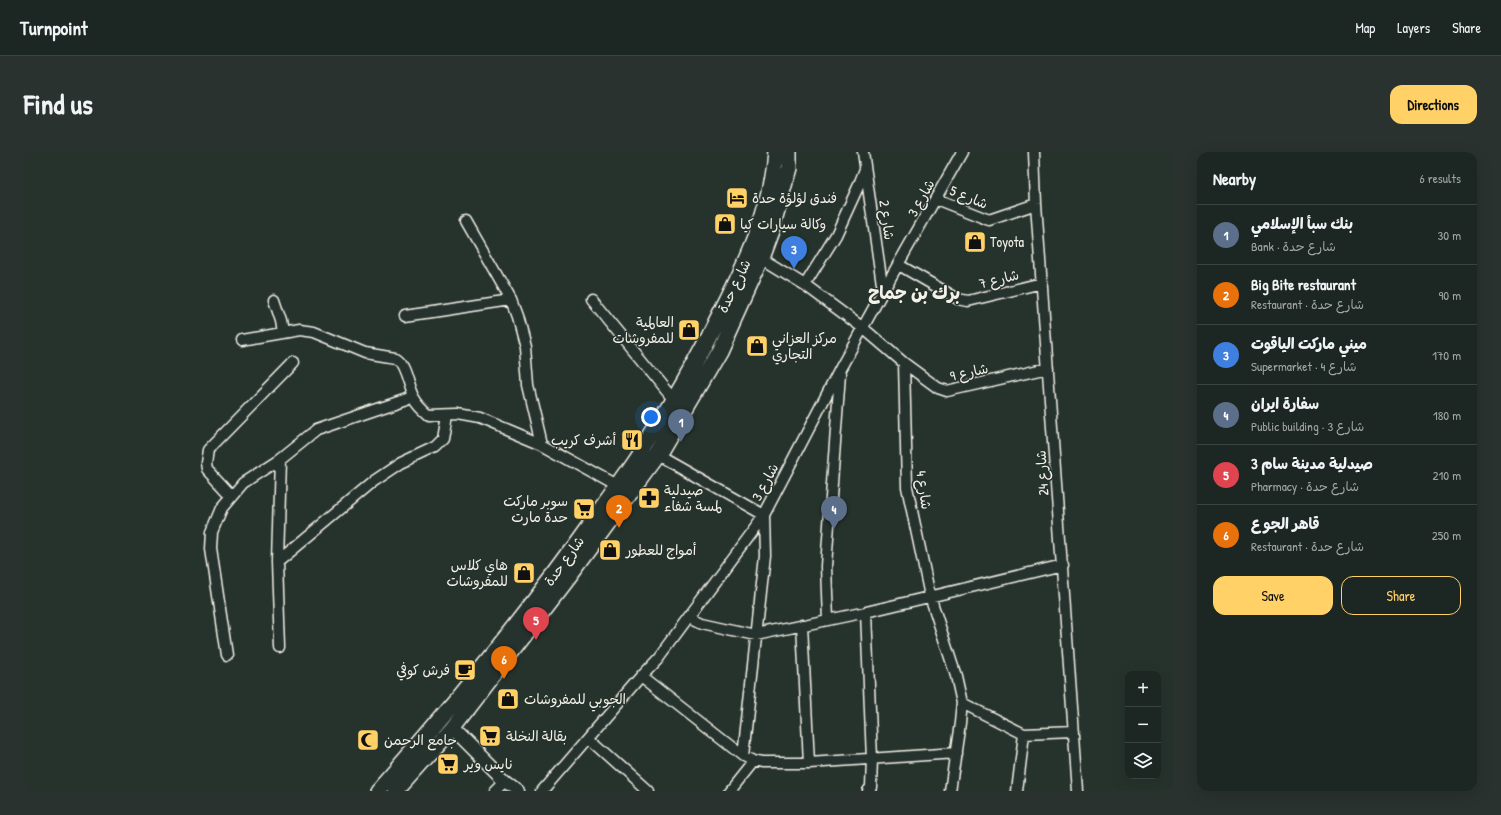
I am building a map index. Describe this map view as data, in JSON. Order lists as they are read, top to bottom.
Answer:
{
  "streets": {
    "main road": ["شارع حدة"],
    "street": [
      "شارع 5",
      "شارع 3",
      "شارع 2",
      "شارع 7",
      "شارع 9",
      "شارع 24",
      "شارع 4"
    ]
  },
  "crossings": [
    ["شارع 5", "شارع 3"],
    ["شارع 5", "شارع 24"],
    ["شارع 3", "شارع 2"],
    ["شارع 3", "شارع 7"],
    ["شارع 7", "شارع 24"],
    ["شارع 9", "شارع 24"],
    ["شارع 9", "شارع 4"]
  ],
  "districts": ["برك بن جماح"],
  "places": {
    "hotel": ["فندق لؤلؤة حدة"],
    "shop": [
      "وكالة سيارات كيا",
      "Toyota",
      "العالمية للمفروشات",
      "مركز العزاني التجاري",
      "أمواج للعطور",
      "هاي كلاس للمفروشات",
      "الجوبي للمفروشات"
    ],
    "restaurant": ["أشرف كريب"],
    "pharmacy": ["صيدلية لمسة شفاء"],
    "supermarket": ["سوبر ماركت حدة مارت", "بقالة النخلة", "نايس وير"],
    "cafe": ["فرش كوفي"],
    "mosque": ["جامع الرحمن"]
  },
  "page": {
    "header": "Turnpoint",
    "nav": ["Map", "Layers", "Share"],
    "title": "Find us",
    "buttons": [
      "Directions",
      ["Save", "Share"]
    ],
    "heading": ["Nearby", "6 results"],
    "list": [
      {
        "mark": "1",
        "name": "بنك سبأ الإسلامي",
        "note": "Bank · شارع حدة",
        "value": "30 m"
      },
      {
        "mark": "2",
        "name": "Big Bite restaurant",
        "note": "Restaurant · شارع حدة",
        "value": "90 m"
      },
      {
        "mark": "3",
        "name": "ميني ماركت الياقوت",
        "note": "Supermarket · شارع 4",
        "value": "170 m"
      },
      {
        "mark": "4",
        "name": "سفارة ايران",
        "note": "Public building · شارع 3",
        "value": "180 m"
      },
      {
        "mark": "5",
        "name": "صيدلية مدينة سام 3",
        "note": "Pharmacy · شارع حدة",
        "value": "210 m"
      },
      {
        "mark": "6",
        "name": "قاهر الجوع",
        "note": "Restaurant · شارع حدة",
        "value": "250 m"
      }
    ],
    "pins": [
      "3",
      "1",
      "2",
      "4",
      "5",
      "6"
    ],
    "map_buttons": ["+", "−"]
  }
}
